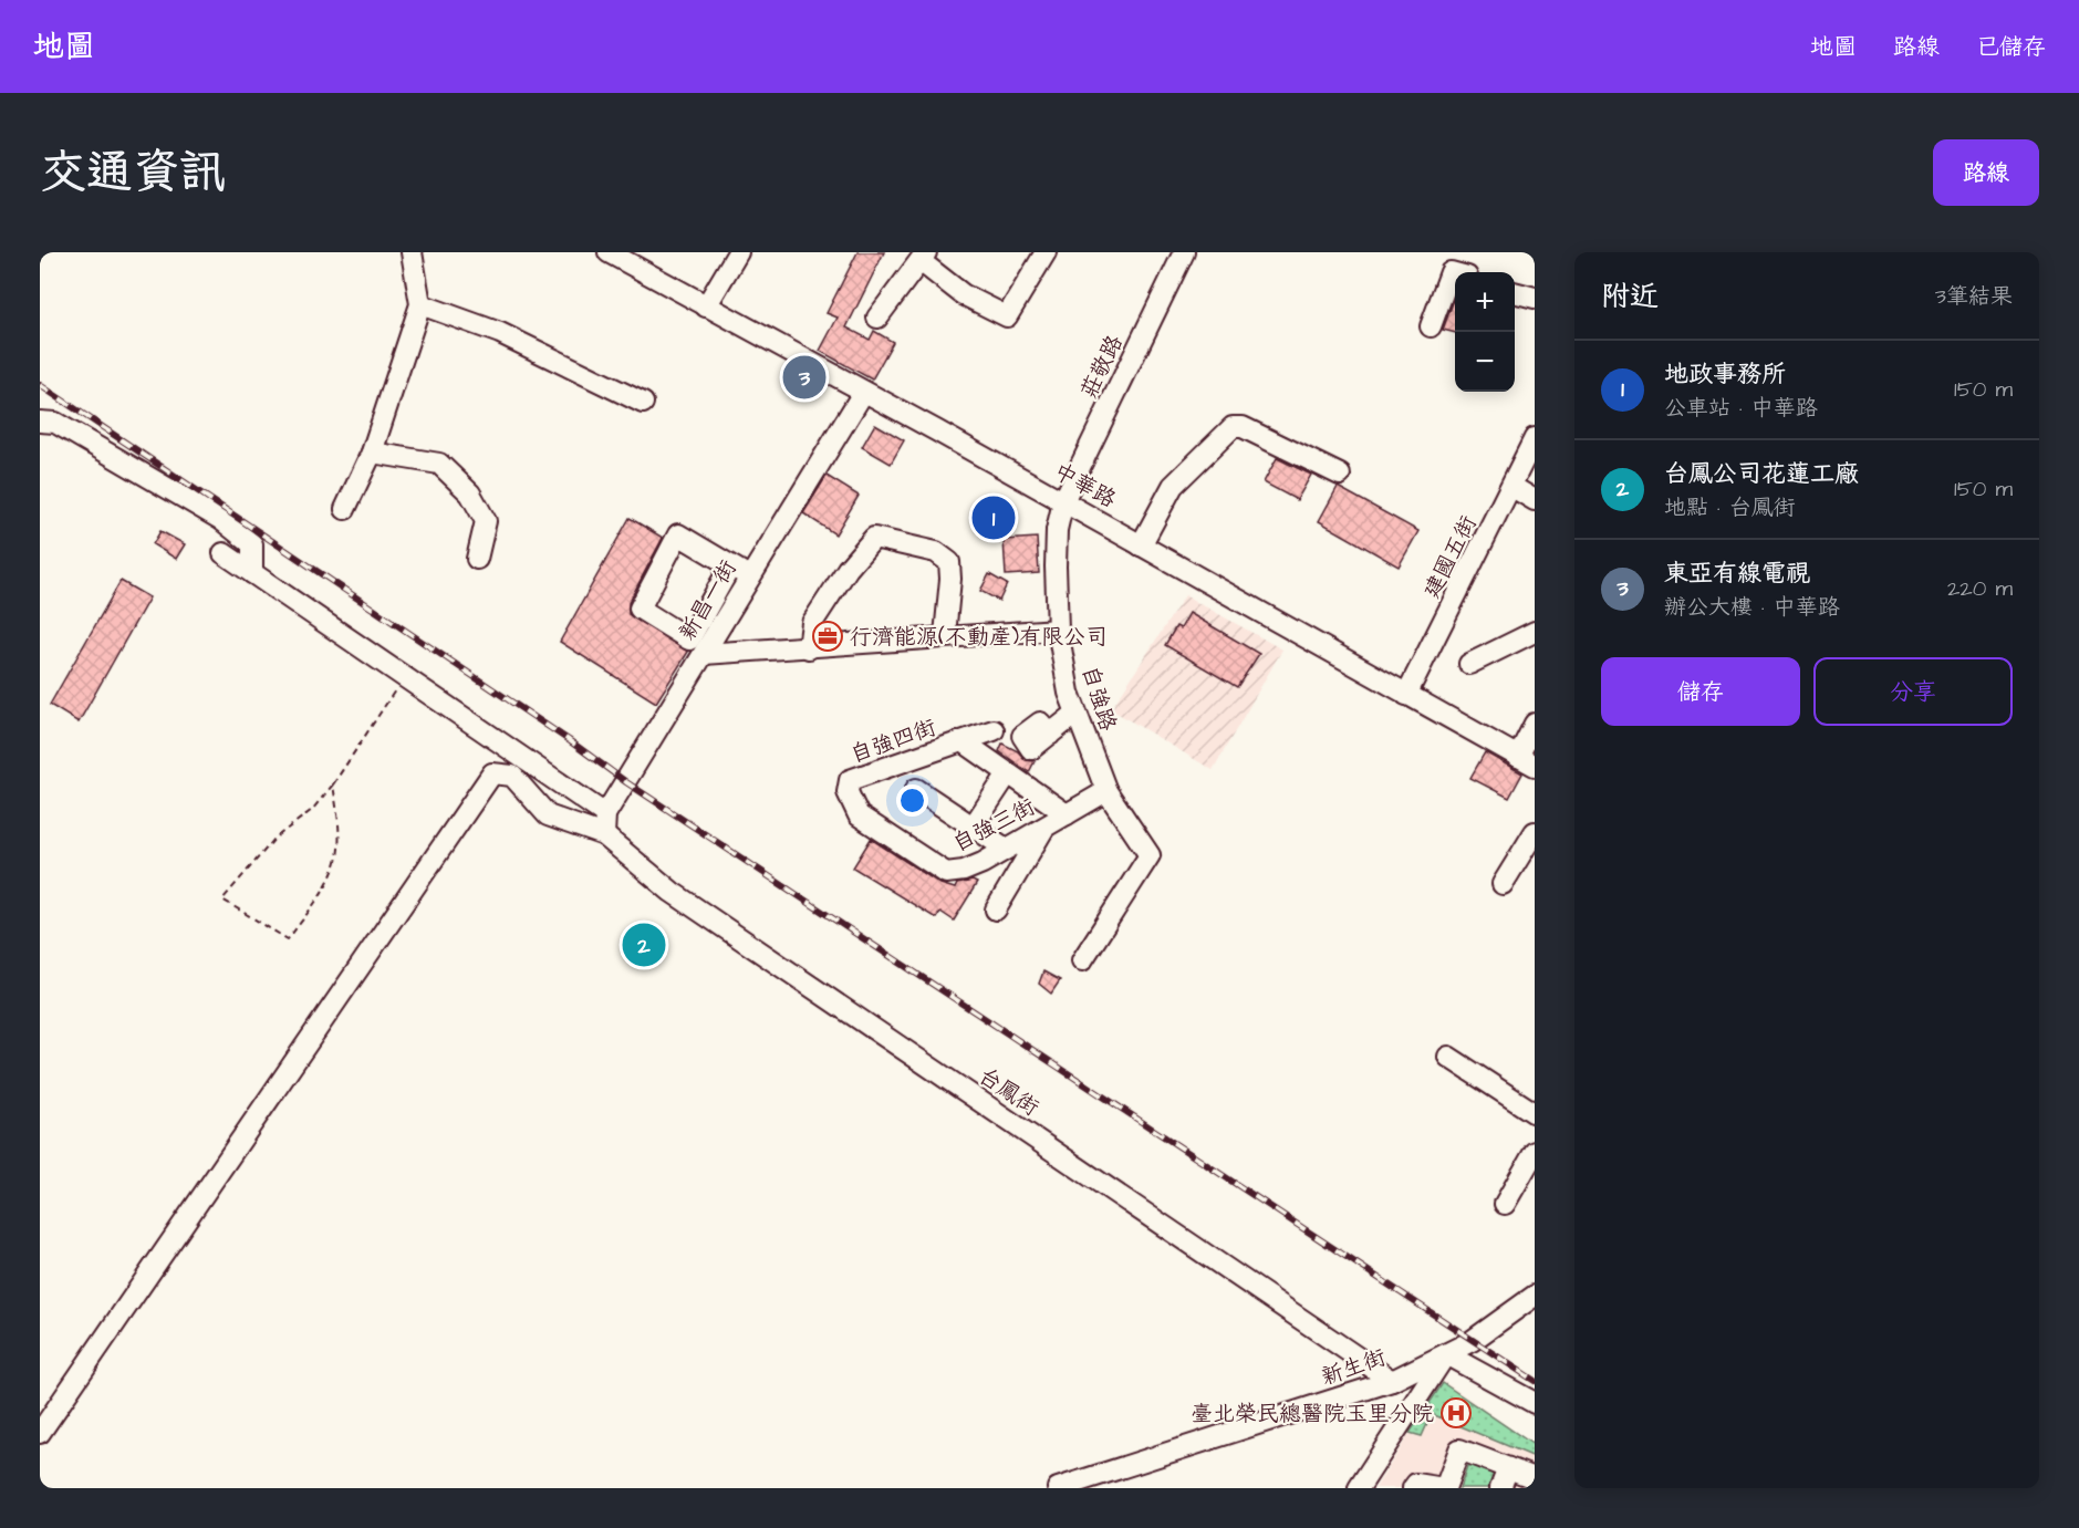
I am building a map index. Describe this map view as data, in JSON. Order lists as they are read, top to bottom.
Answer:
{
  "streets": {
    "street": [
      "莊敬路",
      "中華路",
      "建國五街",
      "新昌一街",
      "自強路",
      "自強四街",
      "自強三街",
      "台鳳街",
      "新生街"
    ]
  },
  "crossings": [
    ["莊敬路", "中華路"],
    ["莊敬路", "自強路"],
    ["中華路", "建國五街"],
    ["中華路", "新昌一街"],
    ["中華路", "自強路"],
    ["新昌一街", "台鳳街"],
    ["自強路", "自強三街"],
    ["自強四街", "自強三街"],
    ["台鳳街", "新生街"]
  ],
  "places": {
    "office": ["行濟能源(不動產)有限公司"],
    "hospital": ["臺北榮民總醫院玉里分院"]
  },
  "page": {
    "header": "地圖",
    "nav": ["地圖", "路線", "已儲存"],
    "title": "交通資訊",
    "buttons": [
      "路線",
      ["儲存", "分享"]
    ],
    "heading": ["附近", "3筆結果"],
    "map_buttons": ["+", "−"],
    "list": [
      {
        "mark": "1",
        "name": "地政事務所",
        "note": "公車站 · 中華路",
        "value": "150 m"
      },
      {
        "mark": "2",
        "name": "台鳳公司花蓮工廠",
        "note": "地點 · 台鳳街",
        "value": "150 m"
      },
      {
        "mark": "3",
        "name": "東亞有線電視",
        "note": "辦公大樓 · 中華路",
        "value": "220 m"
      }
    ],
    "pins": ["3", "1", "2"]
  }
}
